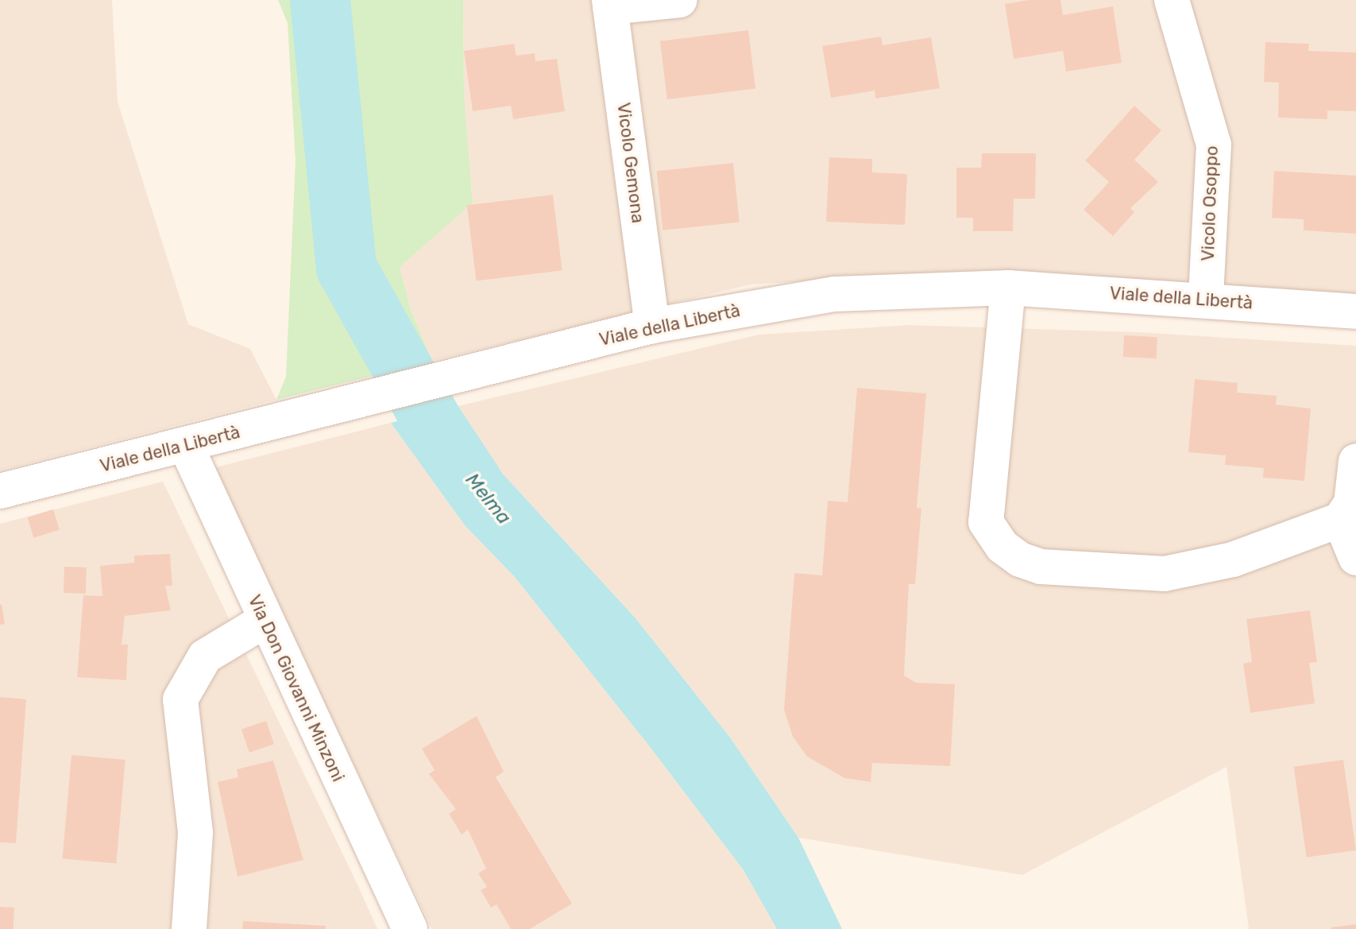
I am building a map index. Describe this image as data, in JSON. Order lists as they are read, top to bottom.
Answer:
{
  "streets": {
    "street": [
      "Vicolo Gemona",
      "Vicolo Osoppo",
      "Viale della Libertà",
      "Via Don Giovanni Minzoni"
    ]
  },
  "crossings": [
    ["Vicolo Gemona", "Viale della Libertà"],
    ["Vicolo Osoppo", "Viale della Libertà"],
    ["Viale della Libertà", "Via Don Giovanni Minzoni"]
  ],
  "water": ["Melma"]
}
